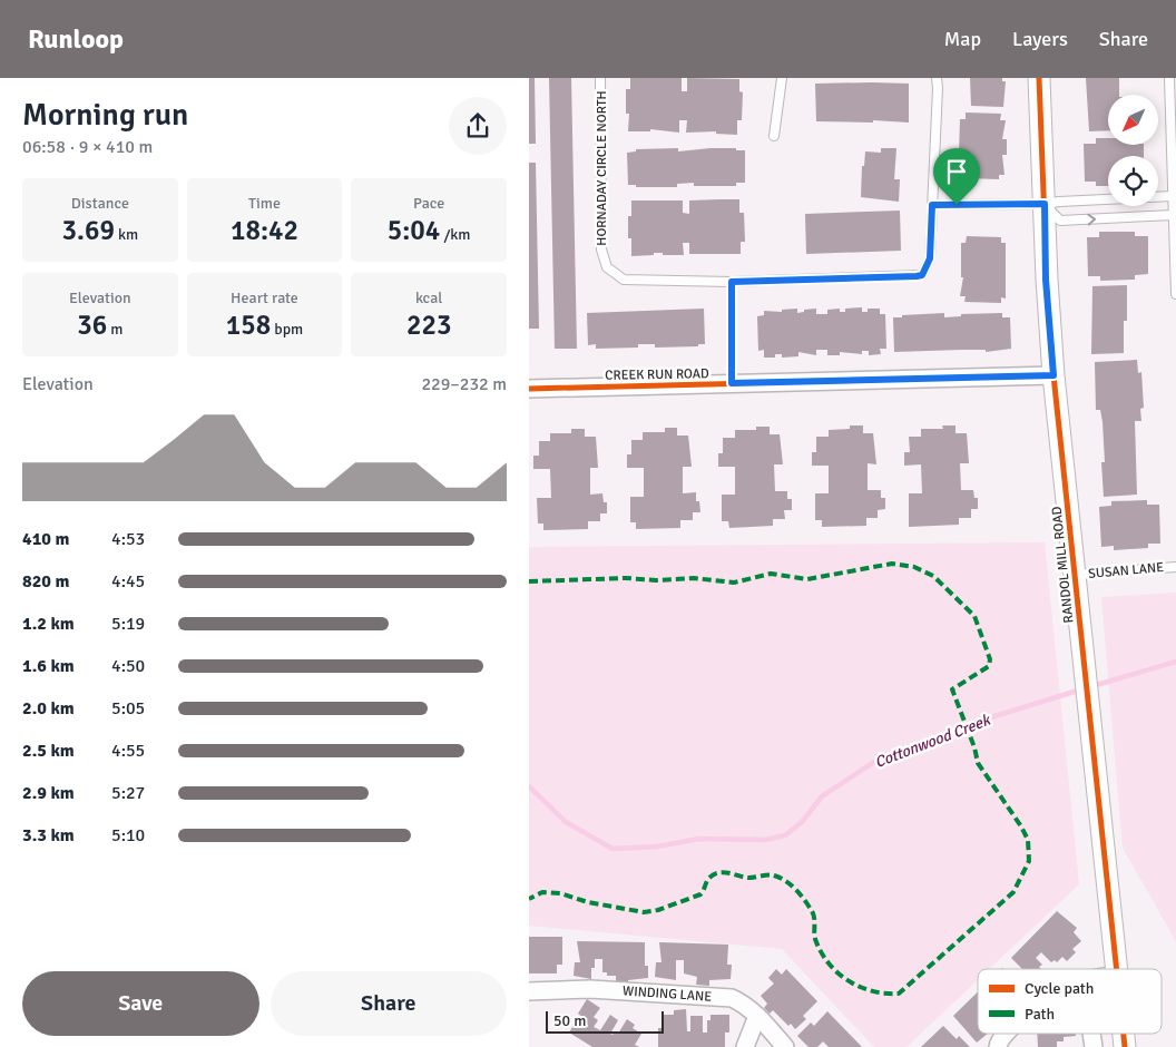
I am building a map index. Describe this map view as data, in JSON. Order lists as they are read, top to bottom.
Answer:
{
  "streets": {
    "street": ["CREEK RUN ROAD", "RANDOL MILL ROAD", "WINDING LANE"],
    "lane": ["HORNADAY CIRCLE NORTH", "SUSAN LANE"]
  },
  "crossings": [
    ["CREEK RUN ROAD", "RANDOL MILL ROAD"],
    ["RANDOL MILL ROAD", "SUSAN LANE"]
  ],
  "water": ["Cottonwood Creek"],
  "legend": ["Cycle path", "Path"],
  "scale_bar": "50 m",
  "north": "bottom left",
  "page": {
    "header": "Runloop",
    "nav": ["Map", "Layers", "Share"],
    "heading": ["Morning run", "06:58 · 9 × 410 m"],
    "stats": [
      ["Distance", "3.69 km"],
      ["Time", "18:42"],
      ["Pace", "5:04 /km"],
      ["Elevation", "36 m"],
      ["Heart rate", "158 bpm"],
      ["kcal", "223"]
    ],
    "chart": ["Elevation", "229–232 m"],
    "list": [
      {
        "name": "410 m",
        "note": "4:53"
      },
      {
        "name": "820 m",
        "note": "4:45"
      },
      {
        "name": "1.2 km",
        "note": "5:19"
      },
      {
        "name": "1.6 km",
        "note": "4:50"
      },
      {
        "name": "2.0 km",
        "note": "5:05"
      },
      {
        "name": "2.5 km",
        "note": "4:55"
      },
      {
        "name": "2.9 km",
        "note": "5:27"
      },
      {
        "name": "3.3 km",
        "note": "5:10"
      }
    ],
    "buttons": ["Save", "Share"],
    "scale": "50 m"
  }
}
